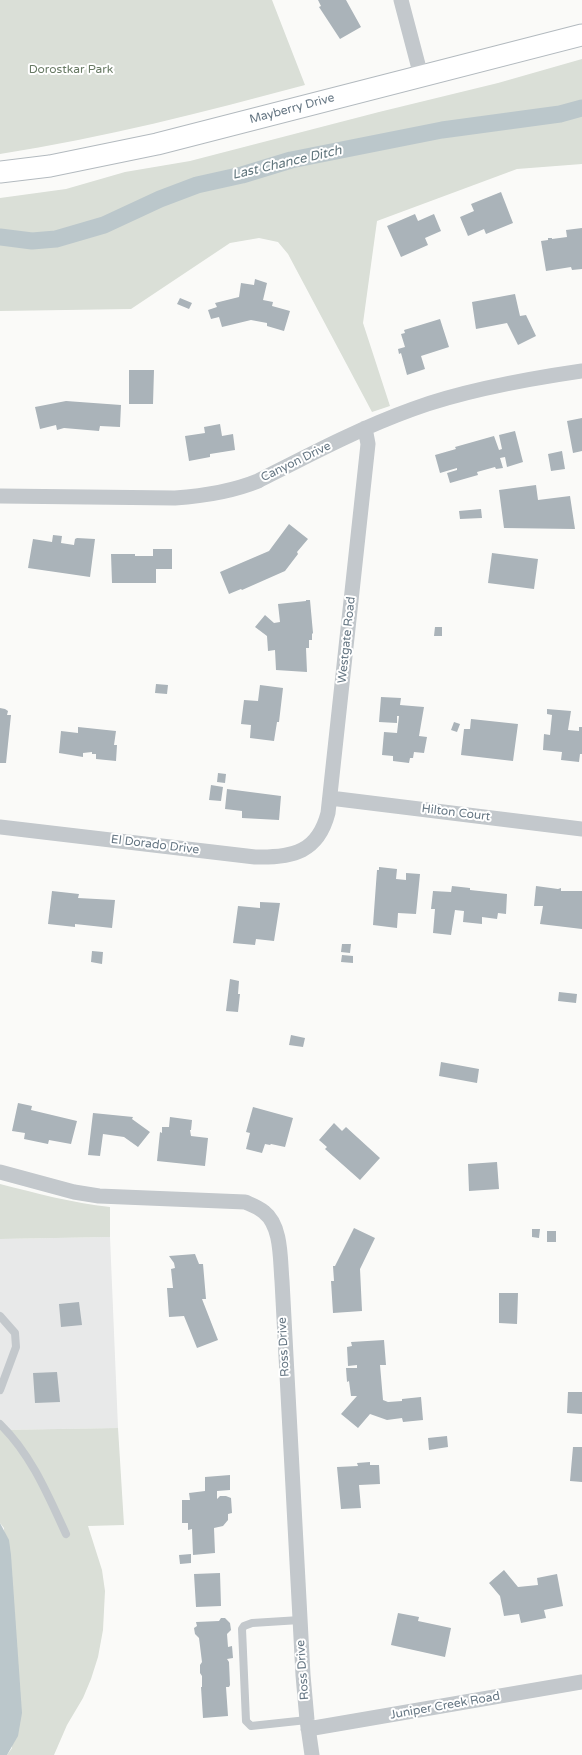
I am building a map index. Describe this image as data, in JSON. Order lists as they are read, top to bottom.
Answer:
{
  "streets": {
    "main road": ["Mayberry Drive"],
    "street": [
      "Canyon Drive",
      "Westgate Road",
      "Hilton Court",
      "El Dorado Drive",
      "Ross Drive",
      "Juniper Creek Road"
    ]
  },
  "crossings": [
    ["Canyon Drive", "Westgate Road"],
    ["Westgate Road", "Hilton Court"],
    ["Westgate Road", "El Dorado Drive"],
    ["Ross Drive", "Juniper Creek Road"]
  ],
  "water": ["Last Chance Ditch"],
  "parks": ["Dorostkar Park"]
}
